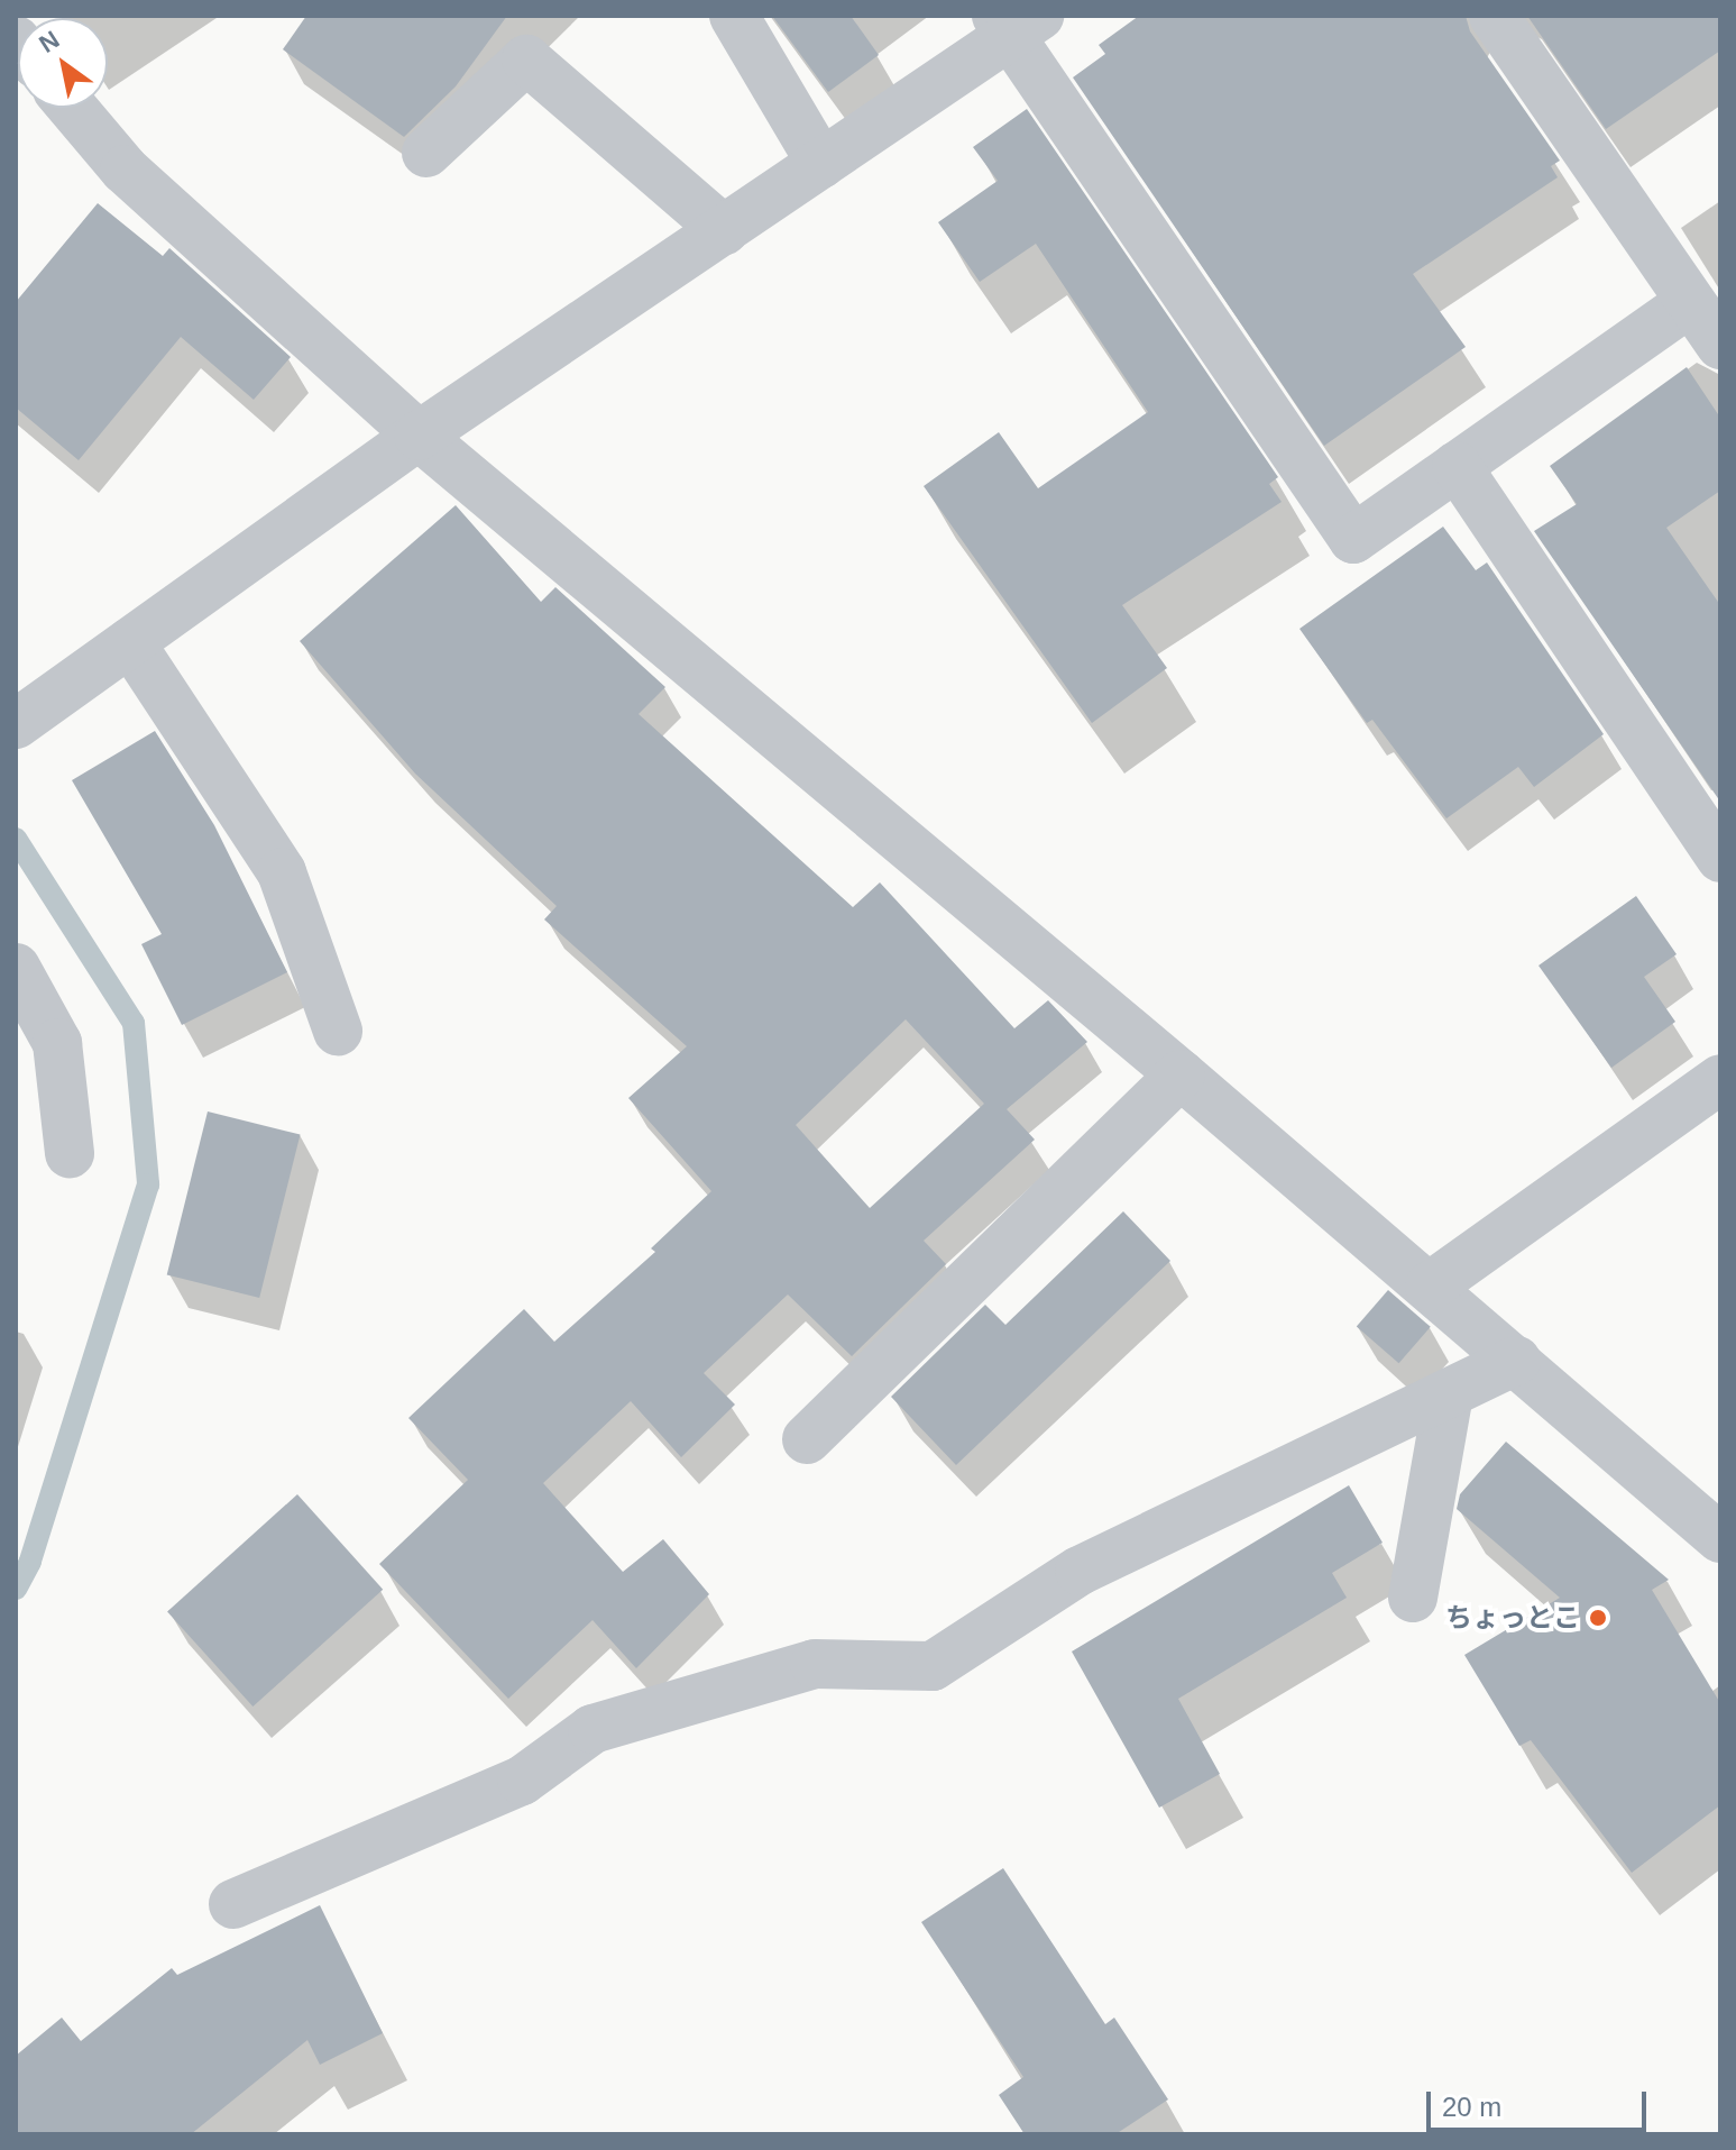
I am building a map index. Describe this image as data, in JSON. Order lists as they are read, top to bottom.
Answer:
{
  "places": ["ちょっとこ"],
  "scale_bar": "20 m",
  "north": "top left"
}
